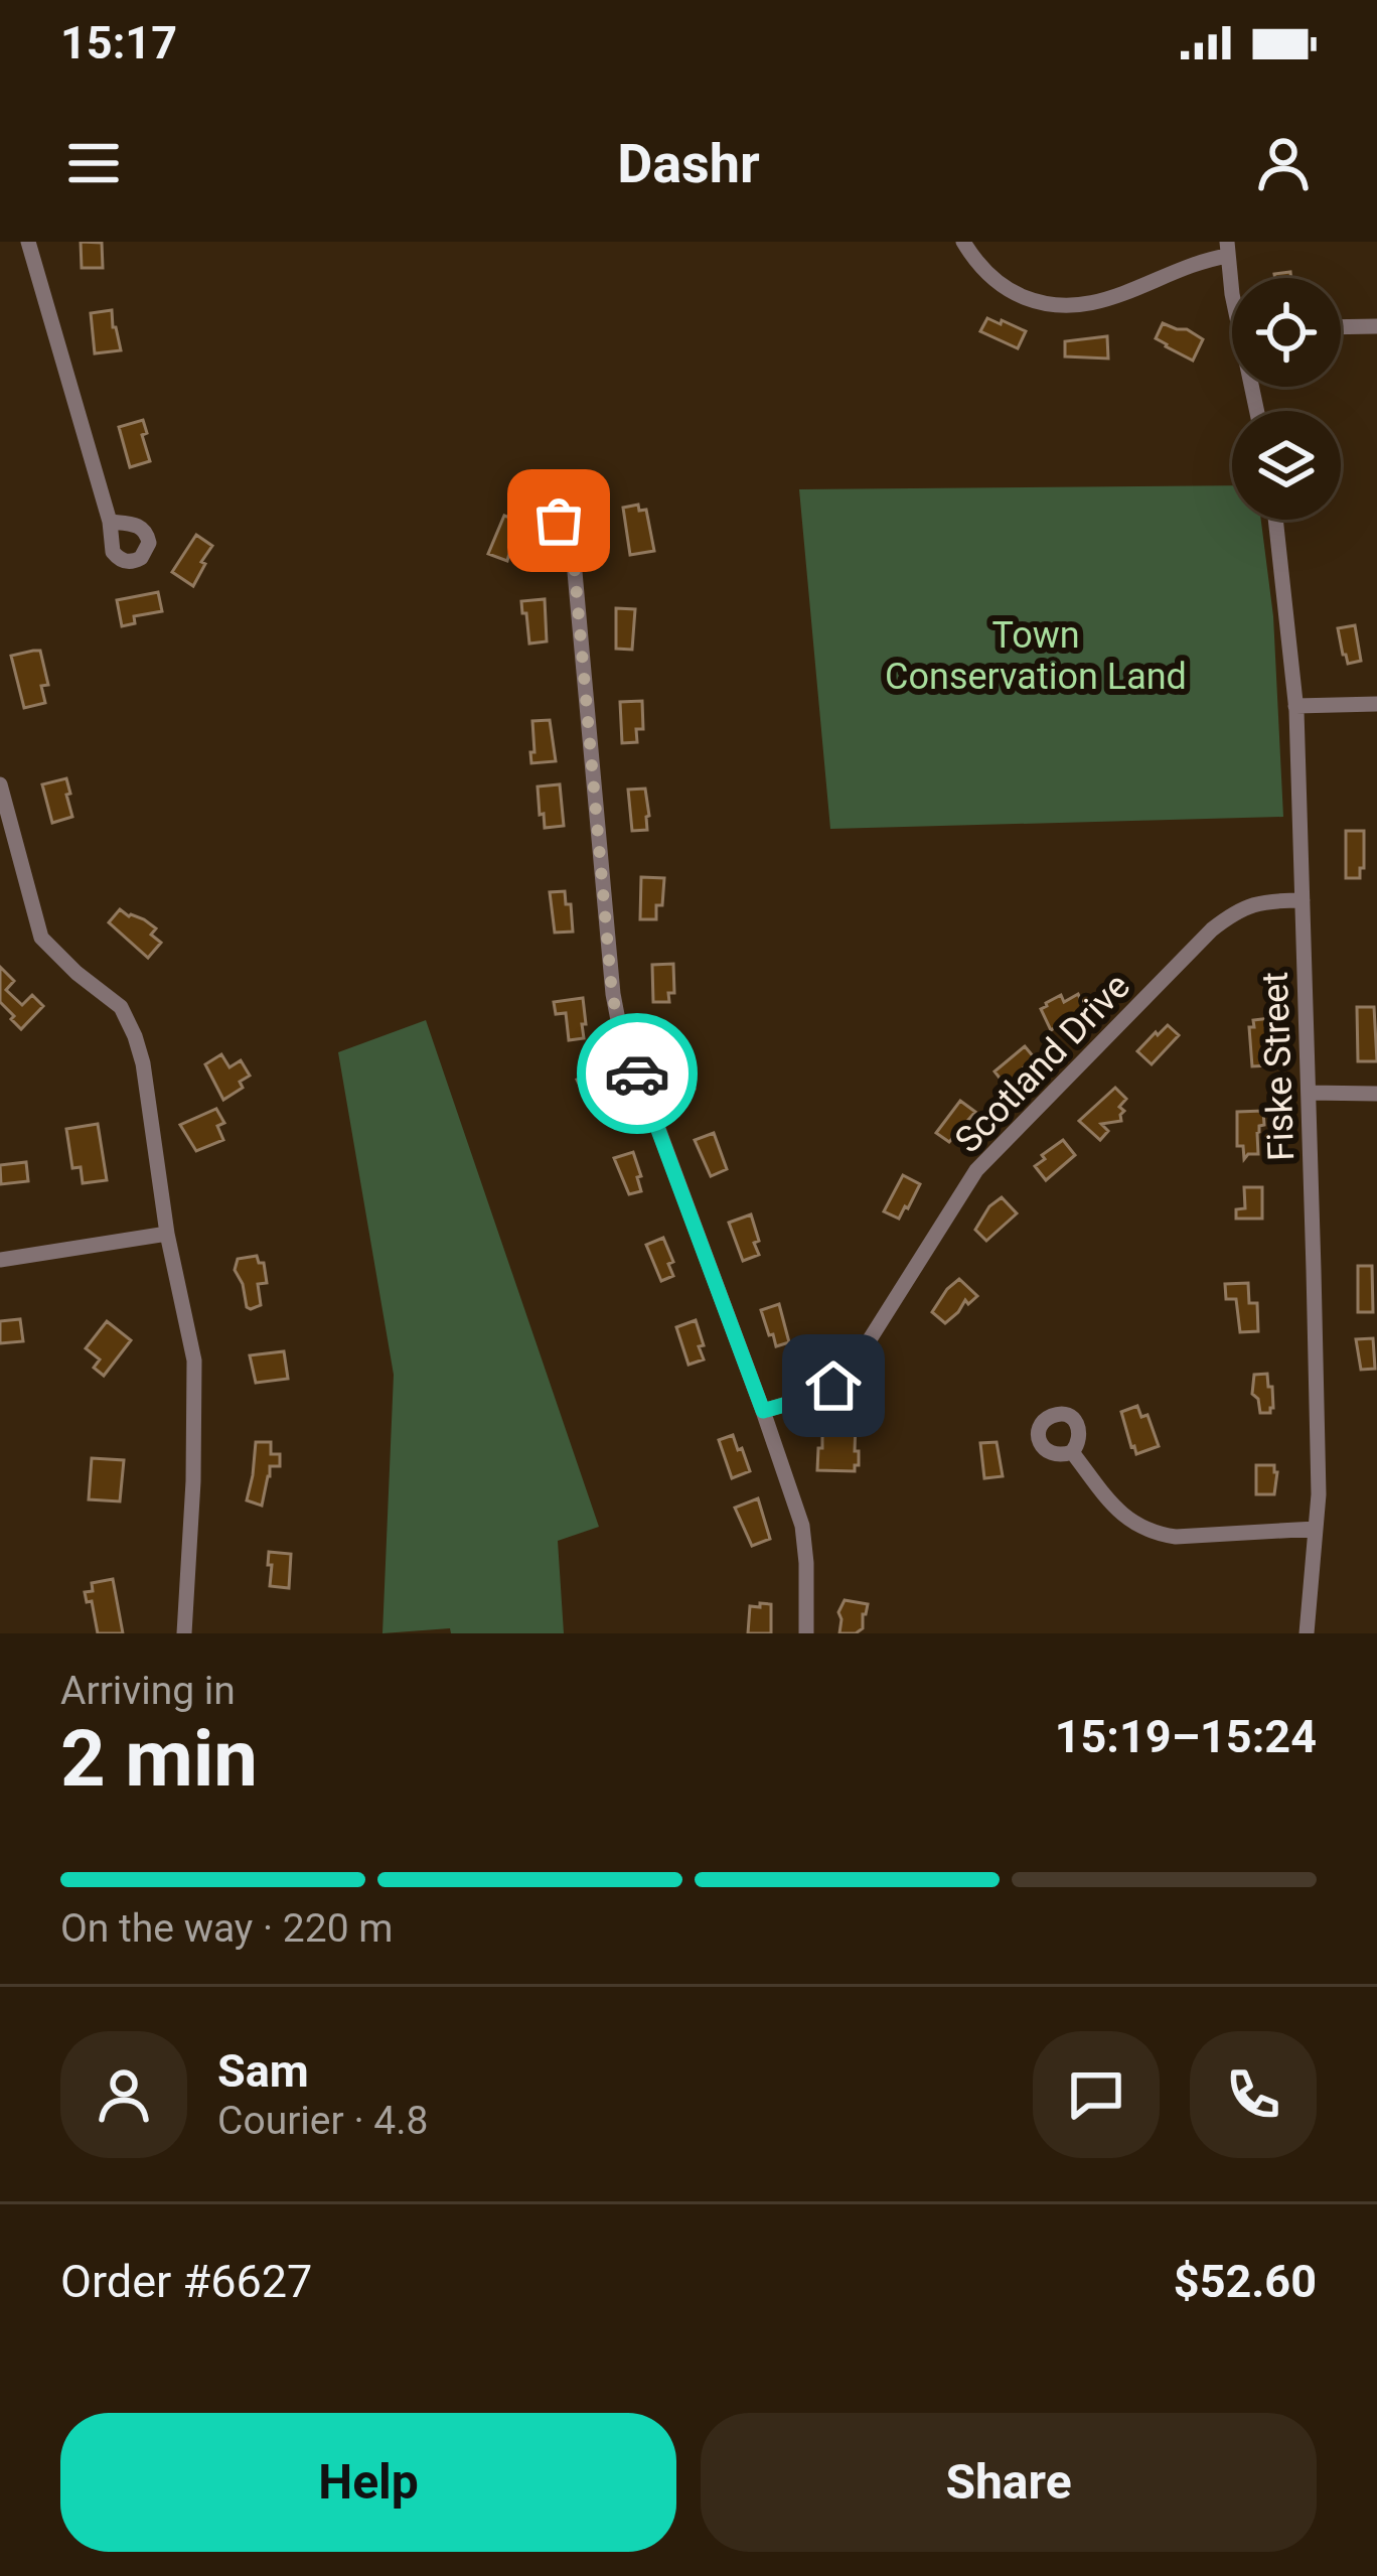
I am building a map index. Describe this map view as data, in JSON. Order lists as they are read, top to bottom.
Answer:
{
  "streets": {
    "street": ["Scotland Drive", "Fiske Street"]
  },
  "crossings": [
    ["Scotland Drive", "Fiske Street"]
  ],
  "parks": ["Town Conservation Land"],
  "page": {
    "status": "15:17",
    "header": "Dashr",
    "heading": ["2 min", "Arriving in", "15:19–15:24"],
    "panel": [
      "Sam",
      "Courier · 4.8",
      "Order #6627",
      "$52.60"
    ],
    "bar": "On the way · 220 m",
    "buttons": ["Help", "Share"]
  }
}
